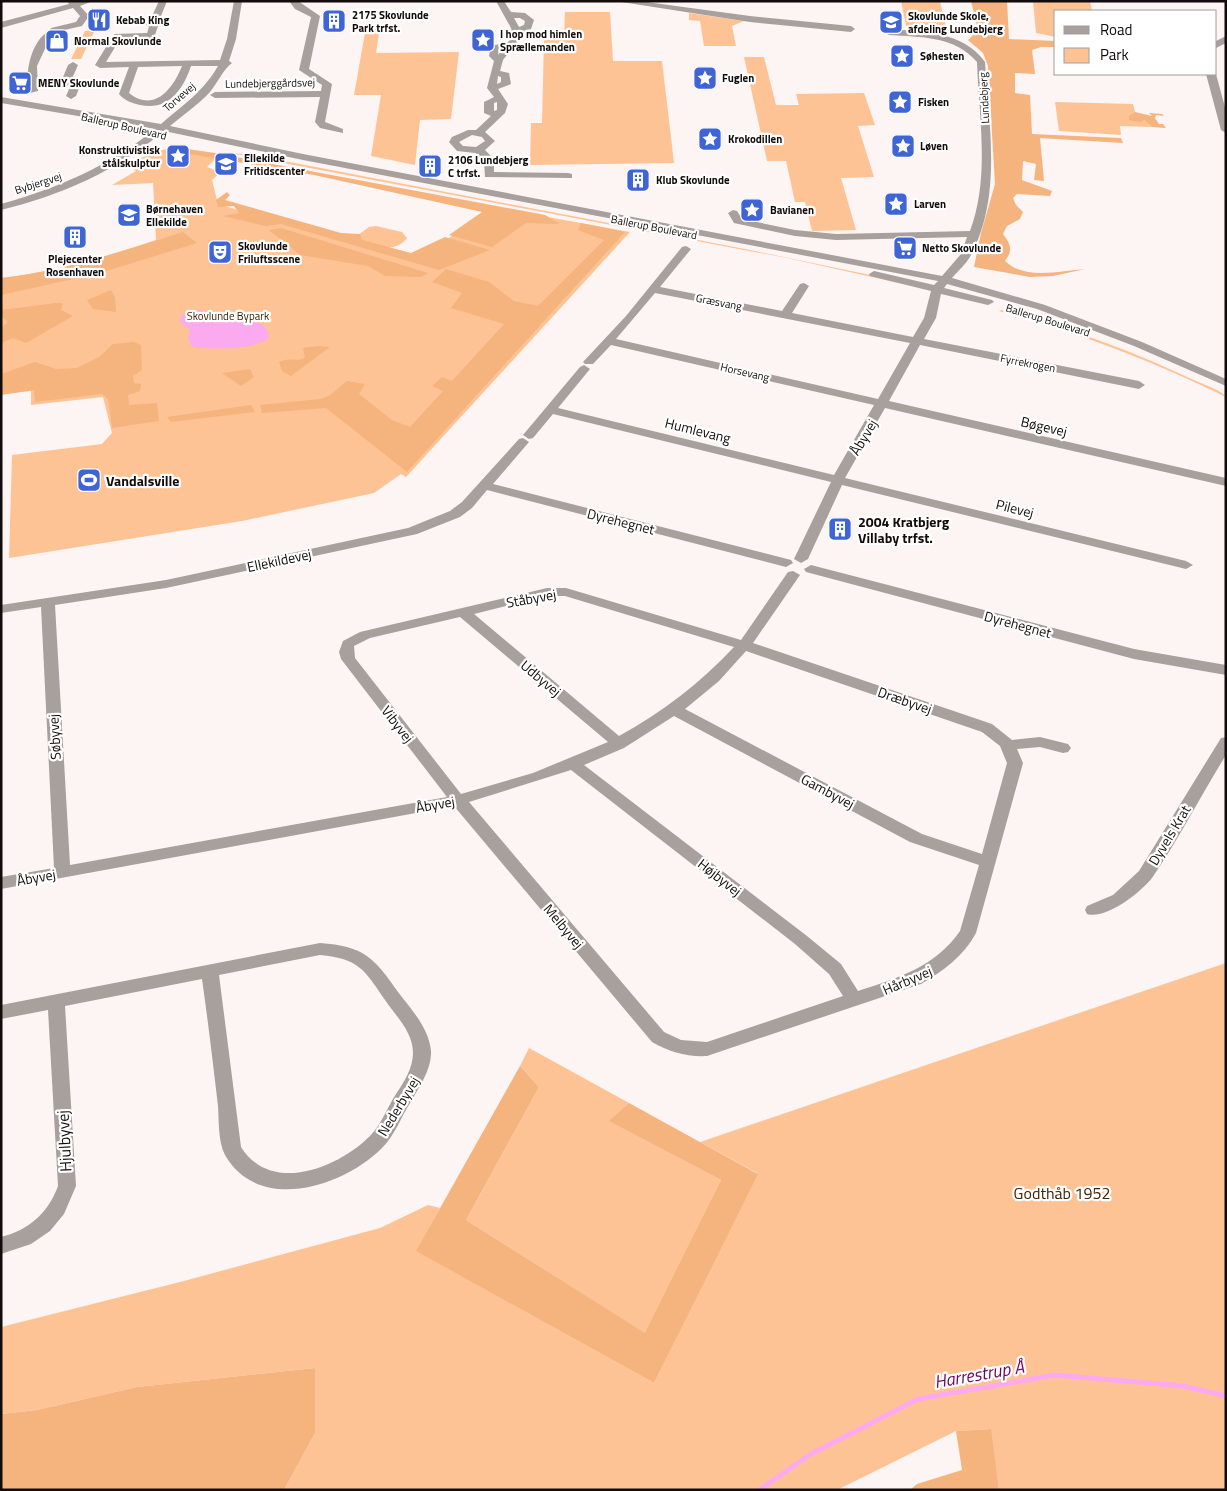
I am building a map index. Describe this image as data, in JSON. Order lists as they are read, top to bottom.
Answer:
{
  "streets": {
    "street": [
      "Lundebjerggårdsvej",
      "Torvevej",
      "Lundebjerg",
      "Ballerup Boulevard",
      "Bybjergvej",
      "Græsvang",
      "Fyrrekrogen",
      "Horsevang",
      "Bøgevej",
      "Humlevang",
      "Åbyvej",
      "Pilevej",
      "Dyrehegnet",
      "Ellekildevej",
      "Ståbyvej",
      "Udbyvej",
      "Dræbyvej",
      "Vibyvej",
      "Søbyvej",
      "Gambyvej",
      "Dyvels Krat",
      "Højbyvej",
      "Melbyvej",
      "Hårbyvej",
      "Nederbyvej",
      "Hjulbyvej"
    ]
  },
  "crossings": [
    ["Lundebjerggårdsvej", "Torvevej"],
    ["Torvevej", "Ballerup Boulevard"],
    ["Torvevej", "Bybjergvej"],
    ["Lundebjerg", "Ballerup Boulevard"],
    ["Lundebjerg", "Åbyvej"],
    ["Ballerup Boulevard", "Bybjergvej"],
    ["Ballerup Boulevard", "Åbyvej"],
    ["Græsvang", "Fyrrekrogen"],
    ["Græsvang", "Åbyvej"],
    ["Fyrrekrogen", "Åbyvej"],
    ["Horsevang", "Bøgevej"],
    ["Horsevang", "Åbyvej"],
    ["Bøgevej", "Åbyvej"],
    ["Humlevang", "Åbyvej"],
    ["Humlevang", "Pilevej"],
    ["Humlevang", "Ellekildevej"],
    ["Åbyvej", "Pilevej"],
    ["Åbyvej", "Dyrehegnet"],
    ["Åbyvej", "Ståbyvej"],
    ["Åbyvej", "Udbyvej"],
    ["Åbyvej", "Dræbyvej"],
    ["Åbyvej", "Vibyvej"],
    ["Åbyvej", "Søbyvej"],
    ["Åbyvej", "Gambyvej"],
    ["Åbyvej", "Højbyvej"],
    ["Åbyvej", "Melbyvej"],
    ["Dyrehegnet", "Ellekildevej"],
    ["Ellekildevej", "Søbyvej"],
    ["Ståbyvej", "Udbyvej"],
    ["Ståbyvej", "Dræbyvej"],
    ["Ståbyvej", "Vibyvej"],
    ["Dræbyvej", "Hårbyvej"],
    ["Vibyvej", "Melbyvej"],
    ["Gambyvej", "Hårbyvej"],
    ["Højbyvej", "Hårbyvej"],
    ["Melbyvej", "Hårbyvej"],
    ["Nederbyvej", "Hjulbyvej"]
  ],
  "water": ["Harrestrup Å"],
  "parks": ["Skovlunde Bypark", "Godthåb 1952"],
  "places": {
    "restaurant": ["Kebab King"],
    "building": [
      "2175 Skovlunde Park trfst.",
      "2106 Lundebjerg C trfst.",
      "Klub Skovlunde",
      "Plejecenter Rosenhaven",
      "2004 Kratbjerg Villaby trfst."
    ],
    "school or university": ["Skovlunde Skole, afdeling Lundebjerg", "Ellekilde Fritidscenter", "Børnehaven Ellekilde"],
    "place": [
      "I hop mod himlen Sprællemanden",
      "Søhesten",
      "Fuglen",
      "Fisken",
      "Krokodillen",
      "Løven",
      "Konstruktivistisk stålskulptur",
      "Larven",
      "Bavianen"
    ],
    "shop": ["Normal Skovlunde"],
    "supermarket": ["MENY Skovlunde", "Netto Skovlunde"],
    "theatre": ["Skovlunde Friluftsscene"],
    "sports": ["Vandalsville"]
  },
  "legend": ["Road", "Park"]
}
